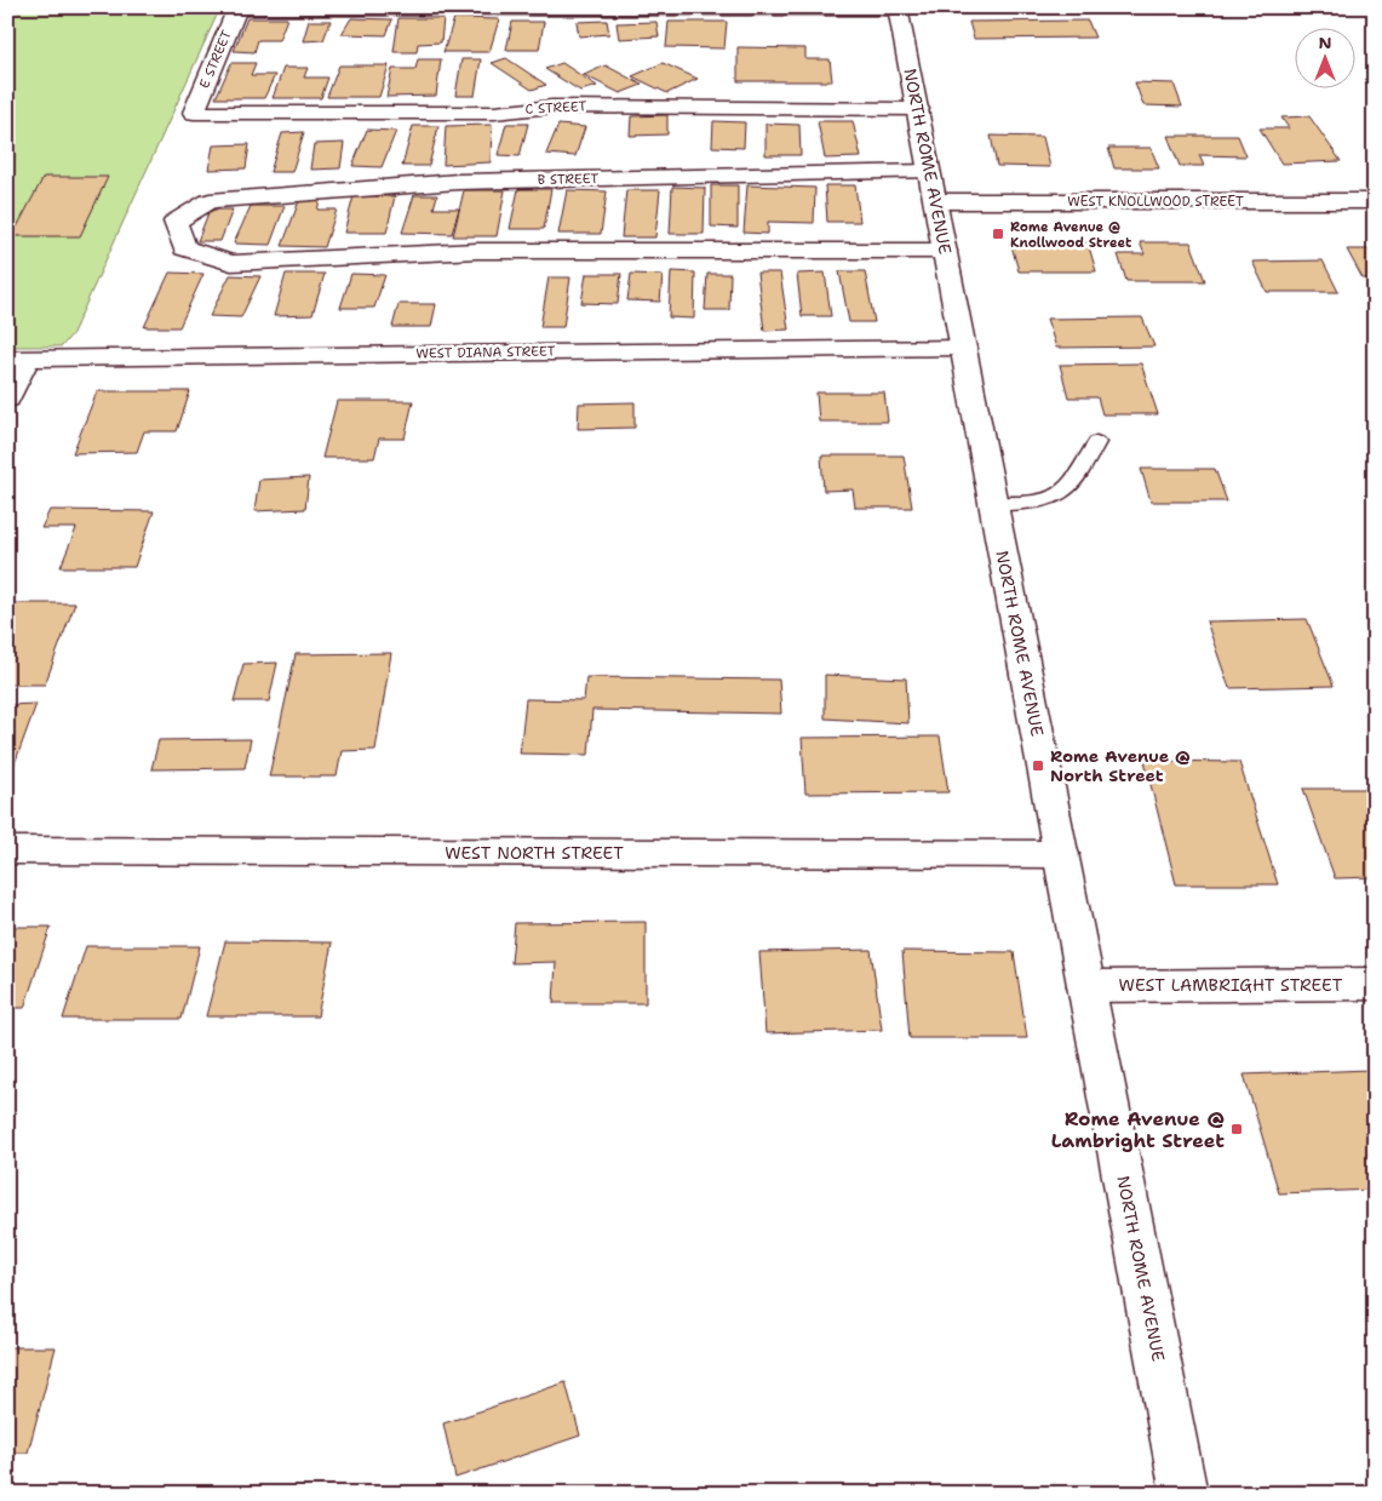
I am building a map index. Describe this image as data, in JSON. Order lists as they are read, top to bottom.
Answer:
{
  "streets": {
    "street": [
      "E STREET",
      "C STREET",
      "NORTH ROME AVENUE",
      "B STREET",
      "WEST KNOLLWOOD STREET",
      "WEST DIANA STREET",
      "WEST NORTH STREET",
      "WEST LAMBRIGHT STREET"
    ]
  },
  "crossings": [
    ["E STREET", "C STREET"],
    ["C STREET", "NORTH ROME AVENUE"],
    ["NORTH ROME AVENUE", "B STREET"],
    ["NORTH ROME AVENUE", "WEST KNOLLWOOD STREET"],
    ["NORTH ROME AVENUE", "WEST DIANA STREET"],
    ["NORTH ROME AVENUE", "WEST NORTH STREET"],
    ["NORTH ROME AVENUE", "WEST LAMBRIGHT STREET"],
    ["B STREET", "WEST KNOLLWOOD STREET"]
  ],
  "places": {
    "transit": ["Rome Avenue @ Knollwood Street", "Rome Avenue @ North Street", "Rome Avenue @ Lambright Street"]
  },
  "north": "top"
}
